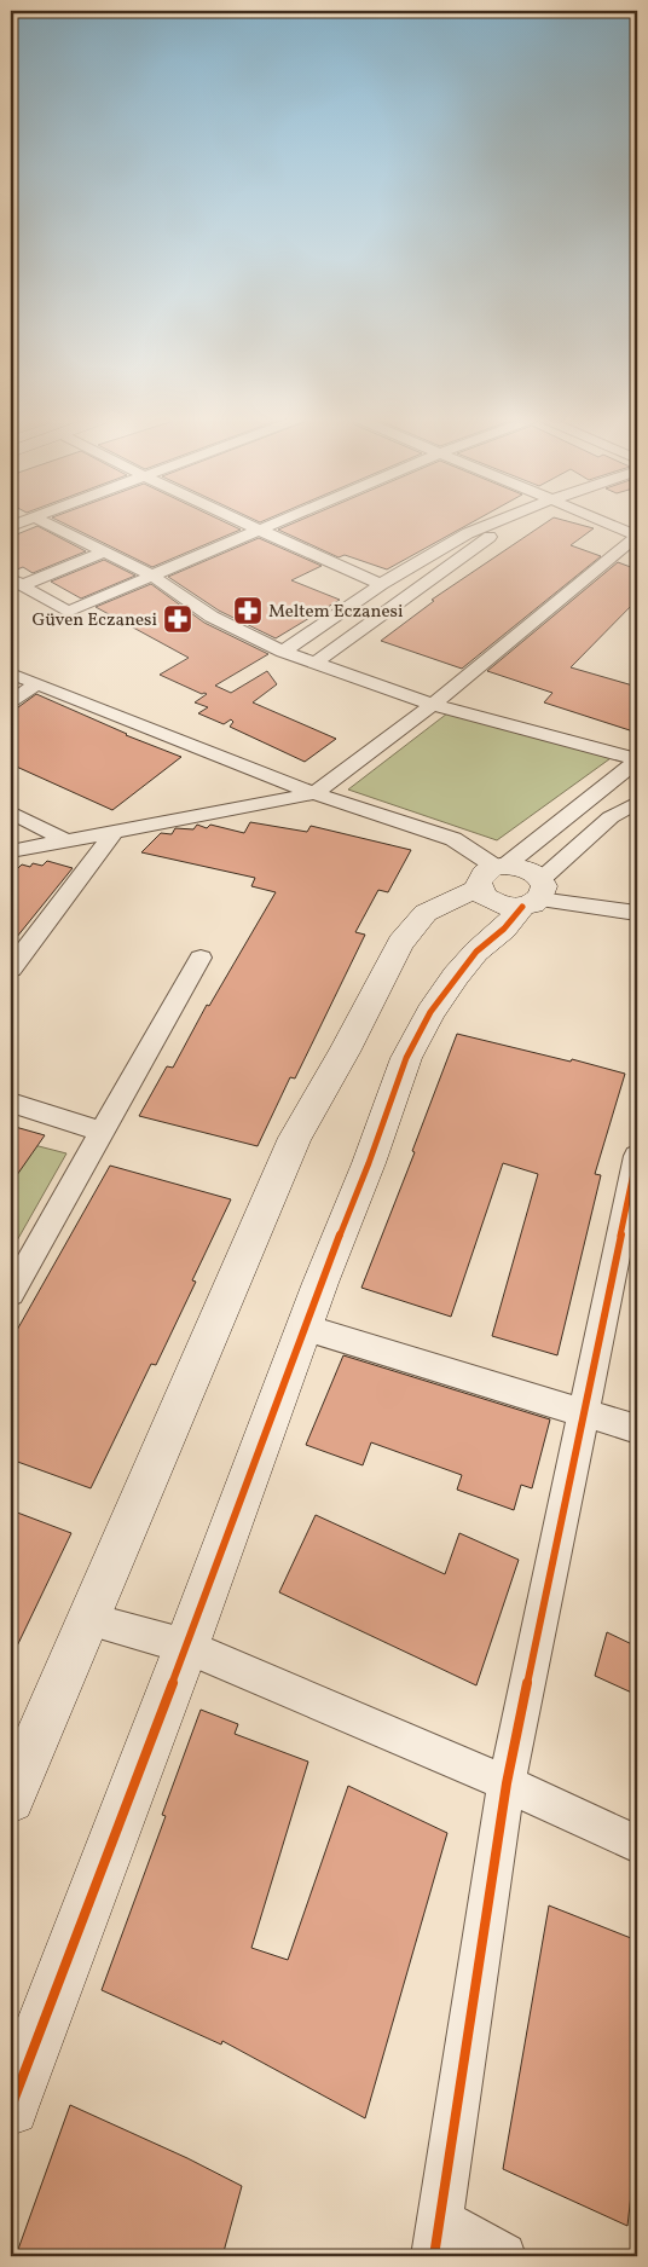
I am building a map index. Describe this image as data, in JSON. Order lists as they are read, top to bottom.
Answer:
{
  "places": {
    "pharmacy": ["Meltem Eczanesi", "Güven Eczanesi"]
  }
}
